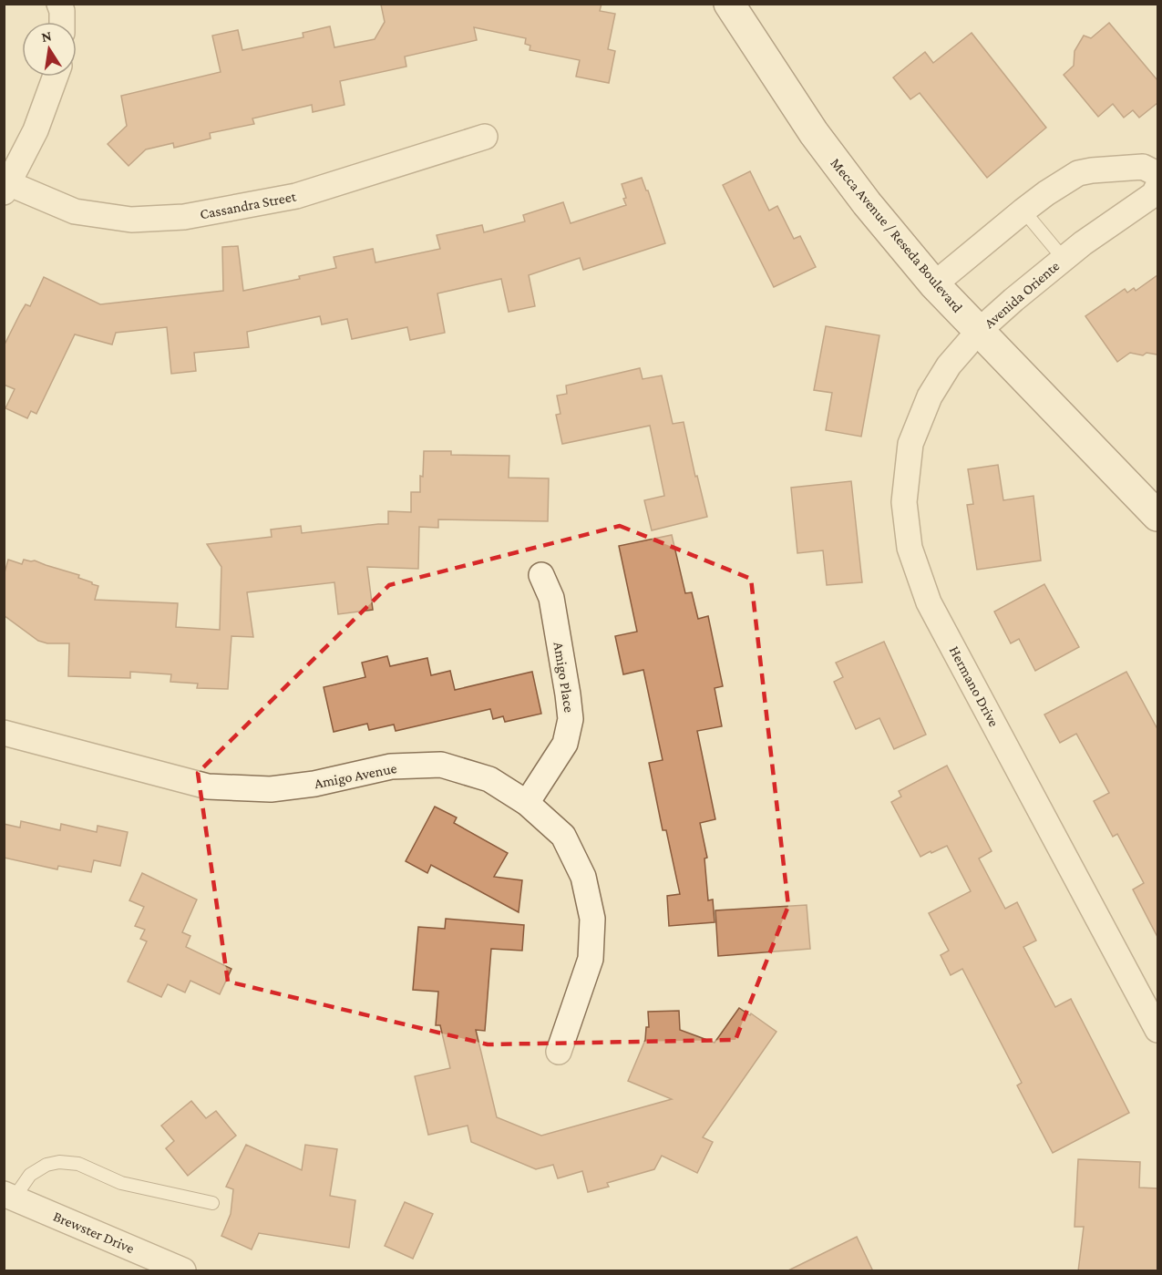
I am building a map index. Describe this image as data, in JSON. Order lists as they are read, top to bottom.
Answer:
{
  "streets": {
    "main road": ["Mecca Avenue / Reseda Boulevard"],
    "street": [
      "Cassandra Street",
      "Avenida Oriente",
      "Amigo Place",
      "Hermano Drive",
      "Amigo Avenue",
      "Brewster Drive"
    ]
  },
  "crossings": [
    ["Mecca Avenue / Reseda Boulevard", "Avenida Oriente"],
    ["Mecca Avenue / Reseda Boulevard", "Hermano Drive"],
    ["Avenida Oriente", "Hermano Drive"],
    ["Amigo Place", "Amigo Avenue"]
  ],
  "north": "top"
}
